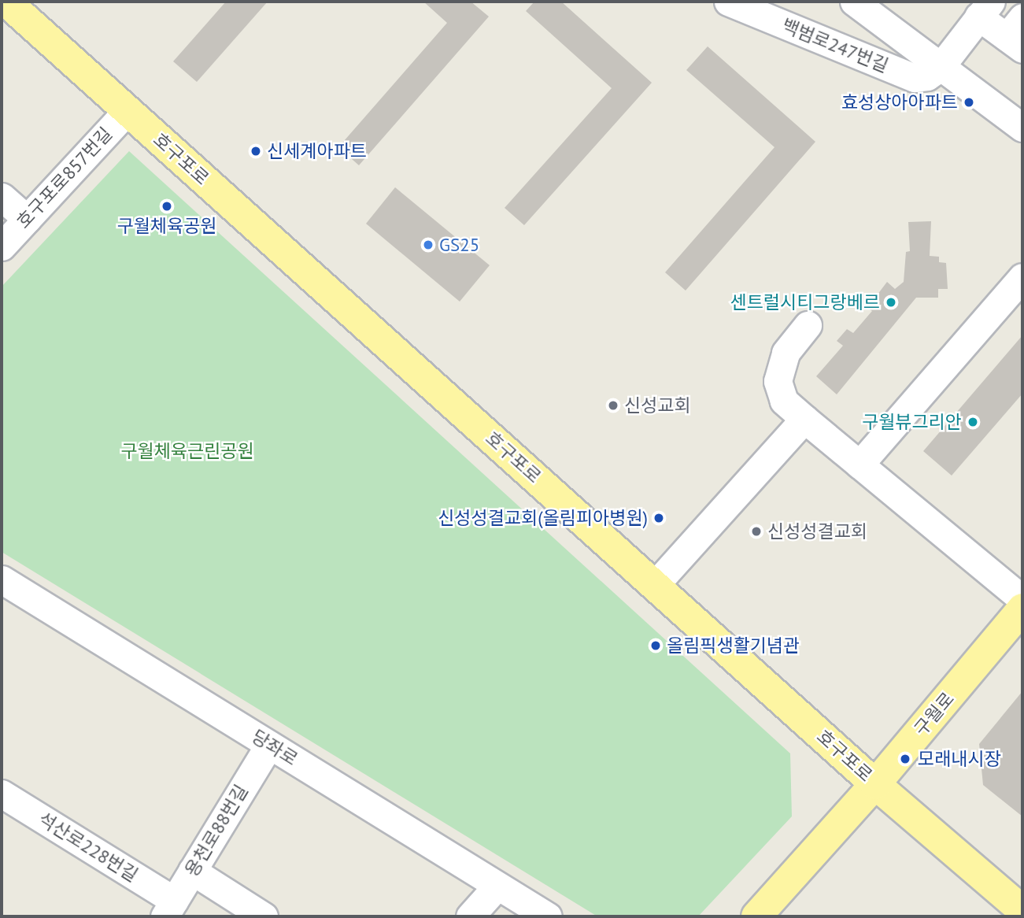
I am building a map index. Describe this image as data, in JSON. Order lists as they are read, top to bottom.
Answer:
{
  "streets": {
    "main road": ["호구포로", "구월로"],
    "street": [
      "백범로247번길",
      "호구포로857번길",
      "당좌로",
      "용천로88번길",
      "석산로228번길"
    ]
  },
  "crossings": [
    ["호구포로", "호구포로857번길"],
    ["호구포로", "구월로"],
    ["당좌로", "용천로88번길"],
    ["용천로88번길", "석산로228번길"]
  ],
  "parks": ["구월체육근린공원"],
  "places": [
    "효성상아아파트",
    "신세계아파트",
    "구월체육공원",
    "GS25",
    "센트럴시티그랑베르",
    "신성교회",
    "구월뷰그리안",
    "신성성결교회(올림피아병원)",
    "신성성결교회",
    "올림픽생활기념관",
    "모래내시장"
  ]
}
